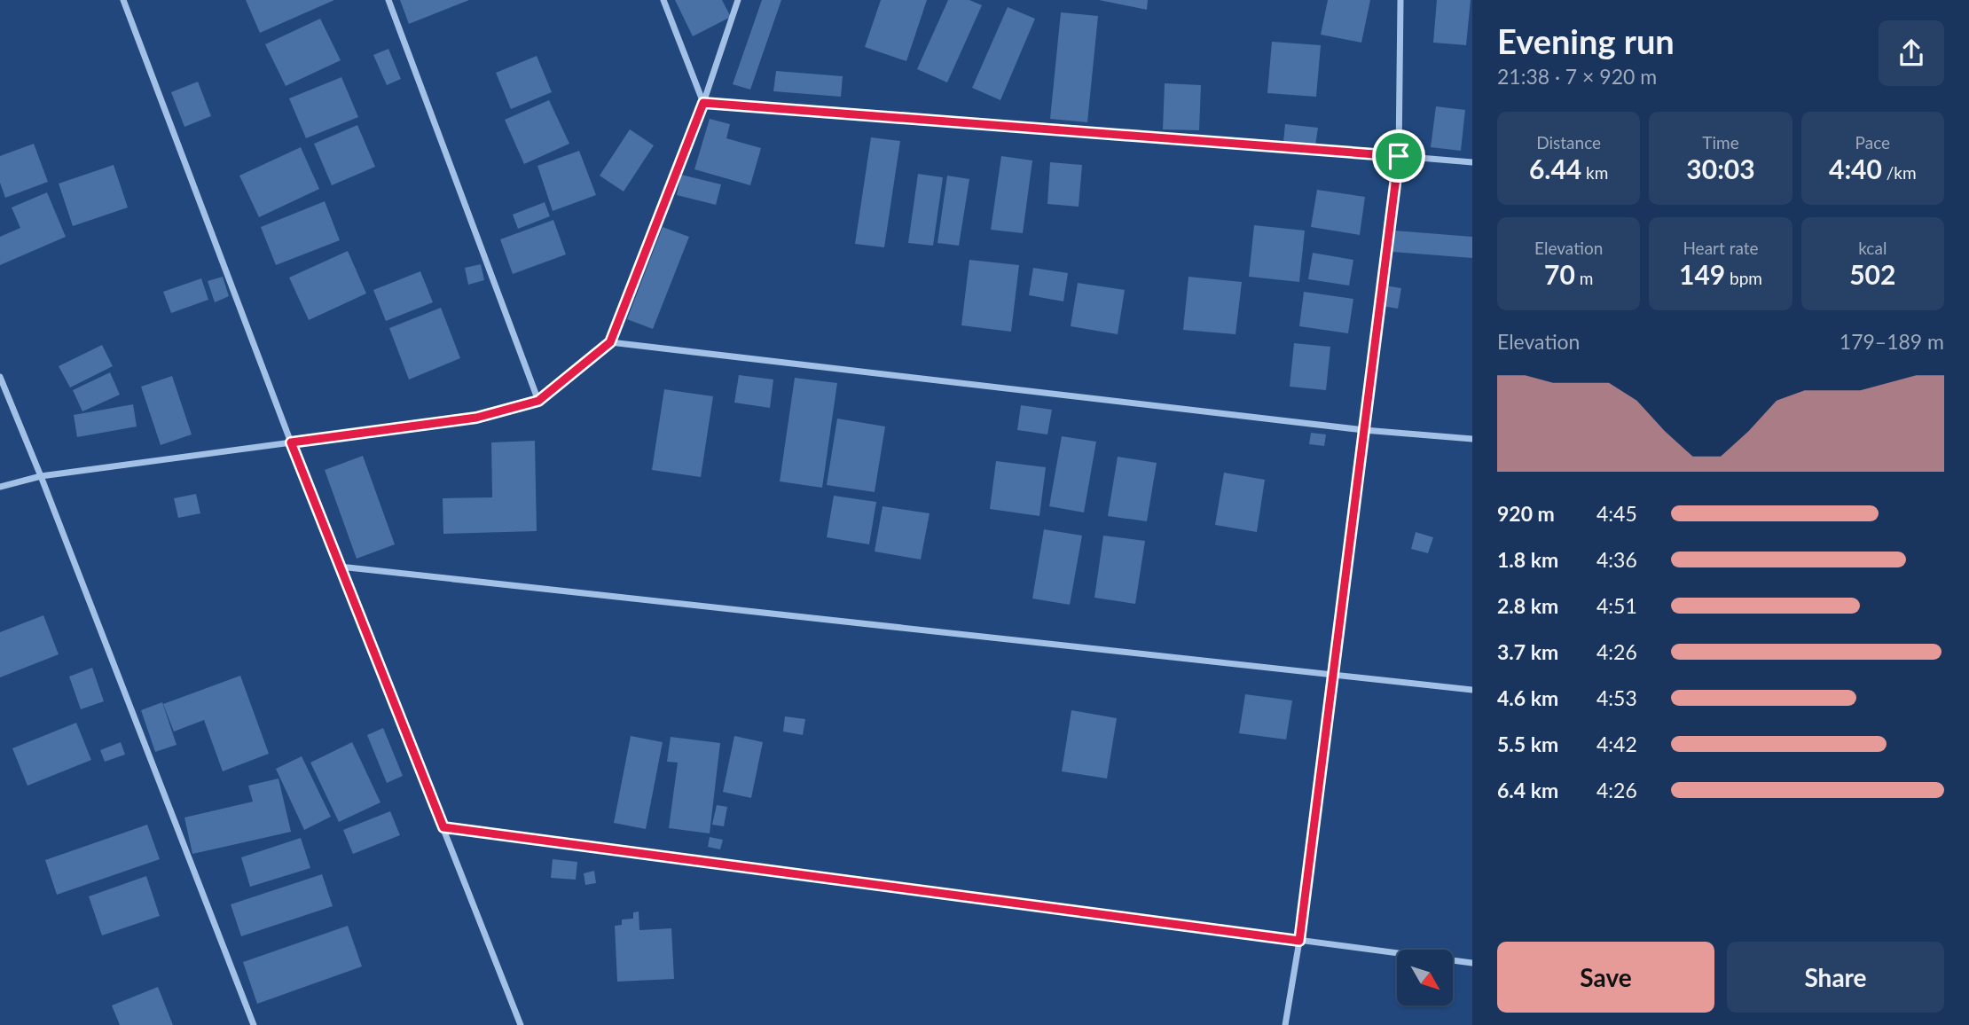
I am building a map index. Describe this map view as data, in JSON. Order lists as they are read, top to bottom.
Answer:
{
  "north": "bottom right",
  "page": {
    "heading": ["Evening run", "21:38 · 7 × 920 m"],
    "stats": [
      ["Distance", "6.44 km"],
      ["Time", "30:03"],
      ["Pace", "4:40 /km"],
      ["Elevation", "70 m"],
      ["Heart rate", "149 bpm"],
      ["kcal", "502"]
    ],
    "chart": ["Elevation", "179–189 m"],
    "list": [
      {
        "name": "920 m",
        "note": "4:45"
      },
      {
        "name": "1.8 km",
        "note": "4:36"
      },
      {
        "name": "2.8 km",
        "note": "4:51"
      },
      {
        "name": "3.7 km",
        "note": "4:26"
      },
      {
        "name": "4.6 km",
        "note": "4:53"
      },
      {
        "name": "5.5 km",
        "note": "4:42"
      },
      {
        "name": "6.4 km",
        "note": "4:26"
      }
    ],
    "buttons": ["Save", "Share"]
  }
}
